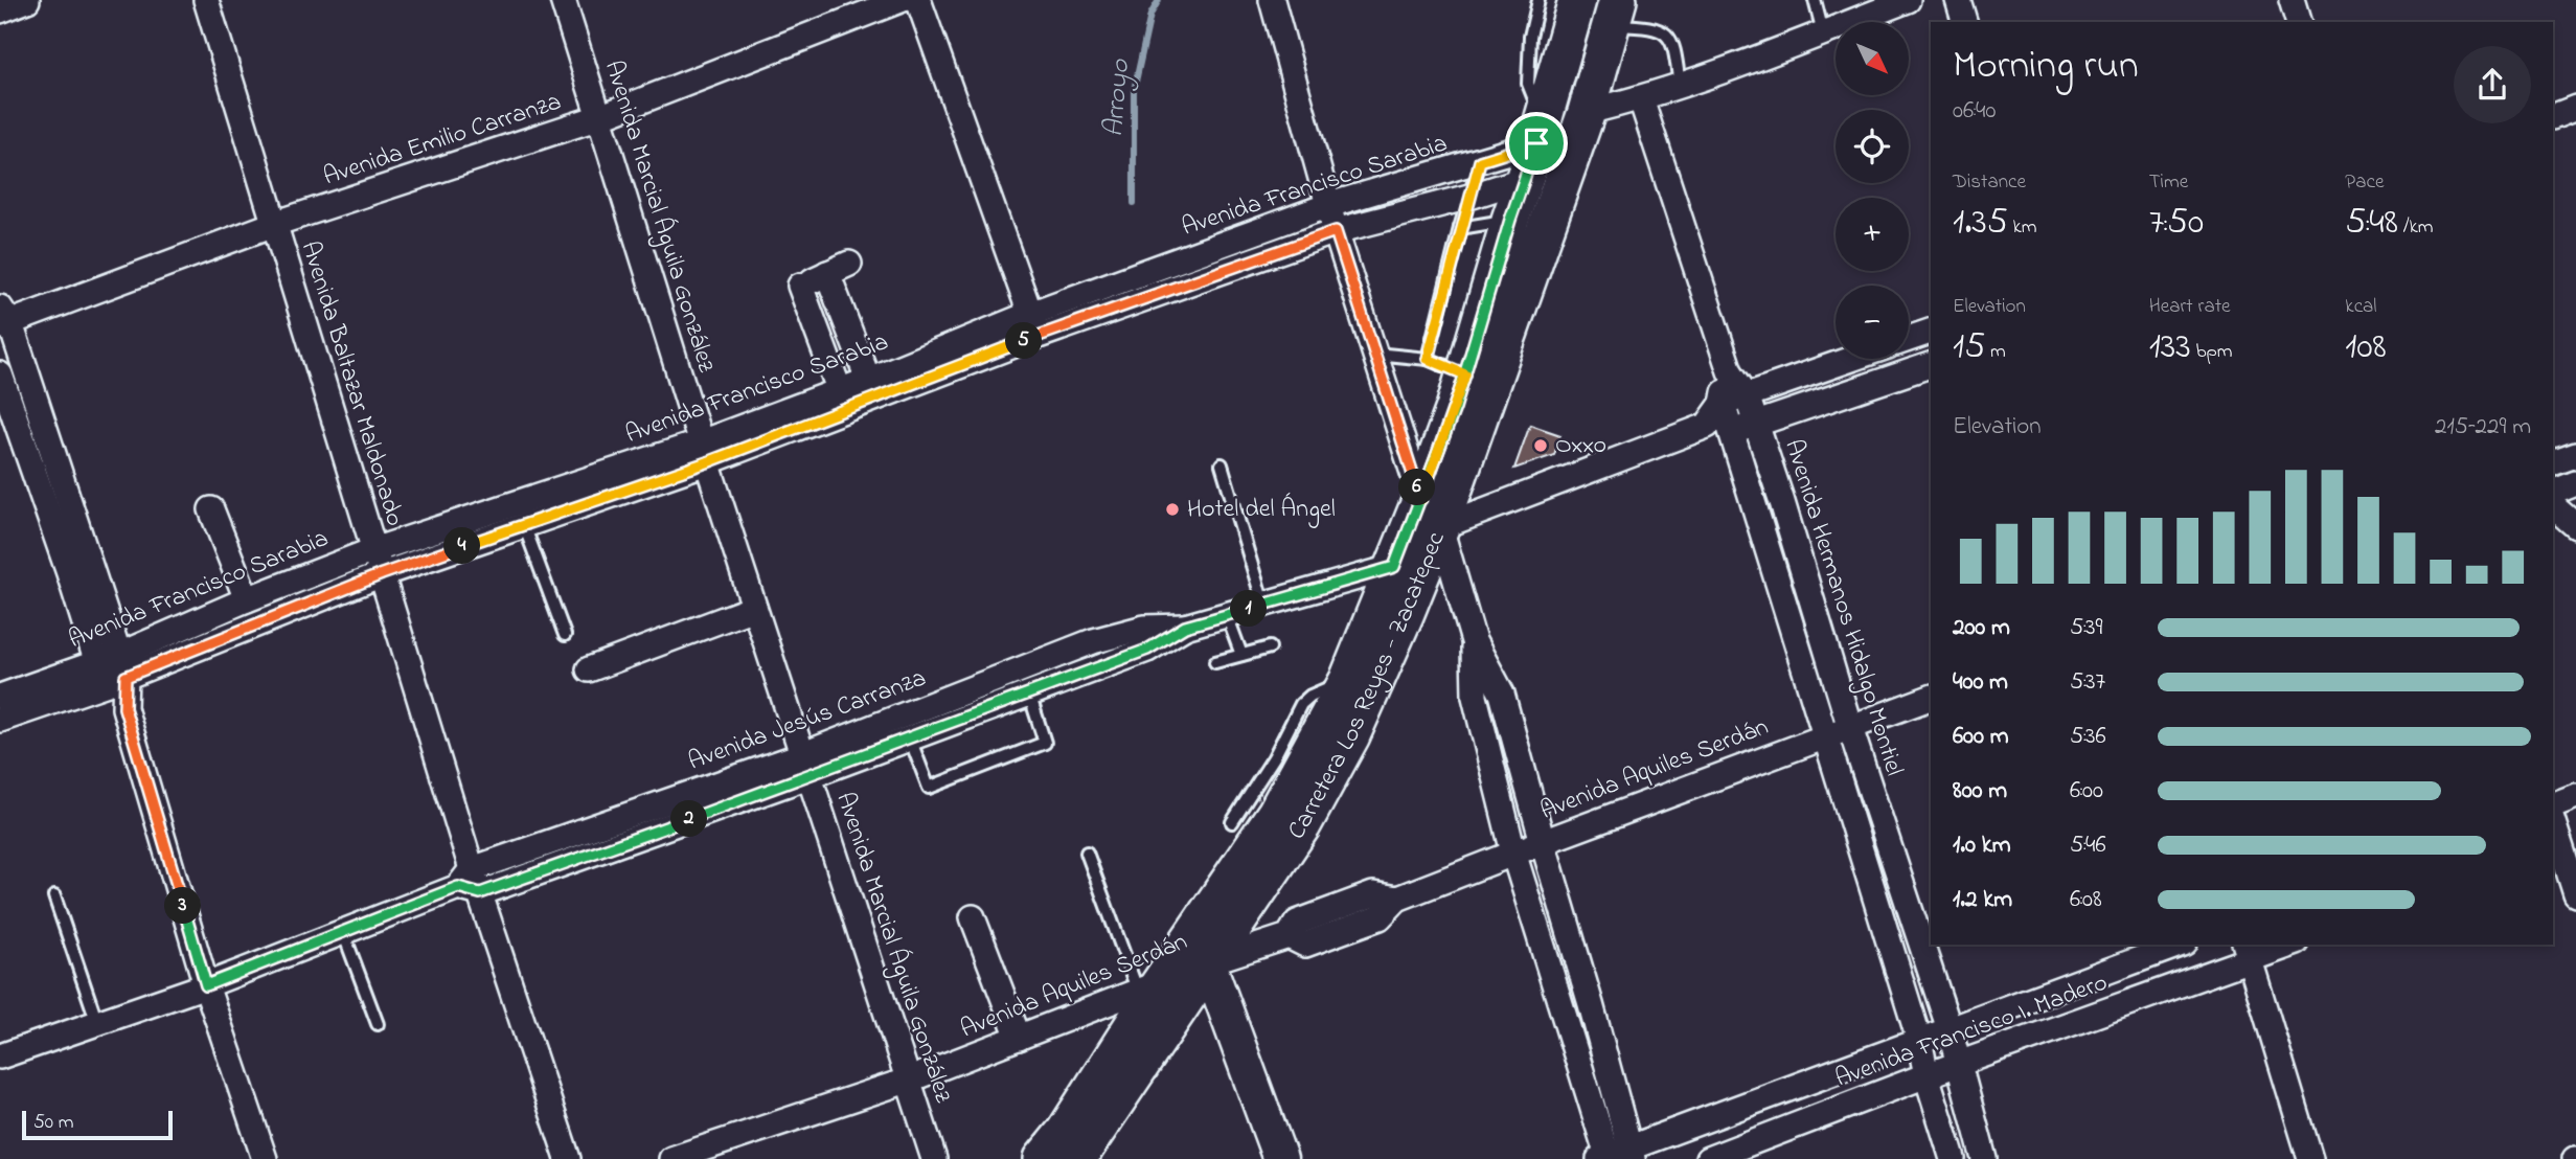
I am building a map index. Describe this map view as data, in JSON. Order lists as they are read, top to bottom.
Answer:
{
  "streets": {
    "main road": ["Carretera Los Reyes - Zacatepec"],
    "street": [
      "Avenida Emilio Carranza",
      "Avenida Francisco Sarabia",
      "Avenida Marcial Águila González",
      "Avenida Baltazar Maldonado",
      "Avenida Hermanos Hidalgo Montiel",
      "Avenida Jesús Carranza",
      "Avenida Aquiles Serdán",
      "Avenida Francisco I. Madero"
    ]
  },
  "crossings": [
    ["Avenida Emilio Carranza", "Avenida Marcial Águila González"],
    ["Avenida Emilio Carranza", "Avenida Baltazar Maldonado"],
    ["Avenida Francisco Sarabia", "Avenida Marcial Águila González"],
    ["Avenida Francisco Sarabia", "Avenida Baltazar Maldonado"],
    ["Avenida Francisco Sarabia", "Carretera Los Reyes - Zacatepec"],
    ["Avenida Marcial Águila González", "Avenida Jesús Carranza"],
    ["Avenida Marcial Águila González", "Avenida Aquiles Serdán"],
    ["Avenida Baltazar Maldonado", "Avenida Jesús Carranza"],
    ["Avenida Hermanos Hidalgo Montiel", "Avenida Aquiles Serdán"],
    ["Avenida Hermanos Hidalgo Montiel", "Avenida Francisco I. Madero"],
    ["Carretera Los Reyes - Zacatepec", "Avenida Jesús Carranza"],
    ["Carretera Los Reyes - Zacatepec", "Avenida Aquiles Serdán"]
  ],
  "water": ["Arroyo"],
  "places": ["Oxxo", "Hotel del Ángel"],
  "scale_bar": "50 m",
  "north": "bottom right",
  "page": {
    "map_buttons": ["+", "−"],
    "heading": ["Morning run", "06:40"],
    "stats": [
      ["Distance", "1.35 km"],
      ["Time", "7:50"],
      ["Pace", "5:48 /km"],
      ["Elevation", "15 m"],
      ["Heart rate", "133 bpm"],
      ["kcal", "108"]
    ],
    "pins": [
      "5",
      "6",
      "4",
      "1",
      "2",
      "3"
    ],
    "chart": ["Elevation", "215–229 m"],
    "list": [
      {
        "name": "200 m",
        "note": "5:39"
      },
      {
        "name": "400 m",
        "note": "5:37"
      },
      {
        "name": "600 m",
        "note": "5:36"
      },
      {
        "name": "800 m",
        "note": "6:00"
      },
      {
        "name": "1.0 km",
        "note": "5:46"
      },
      {
        "name": "1.2 km",
        "note": "6:08"
      }
    ],
    "scale": "50 m"
  }
}
